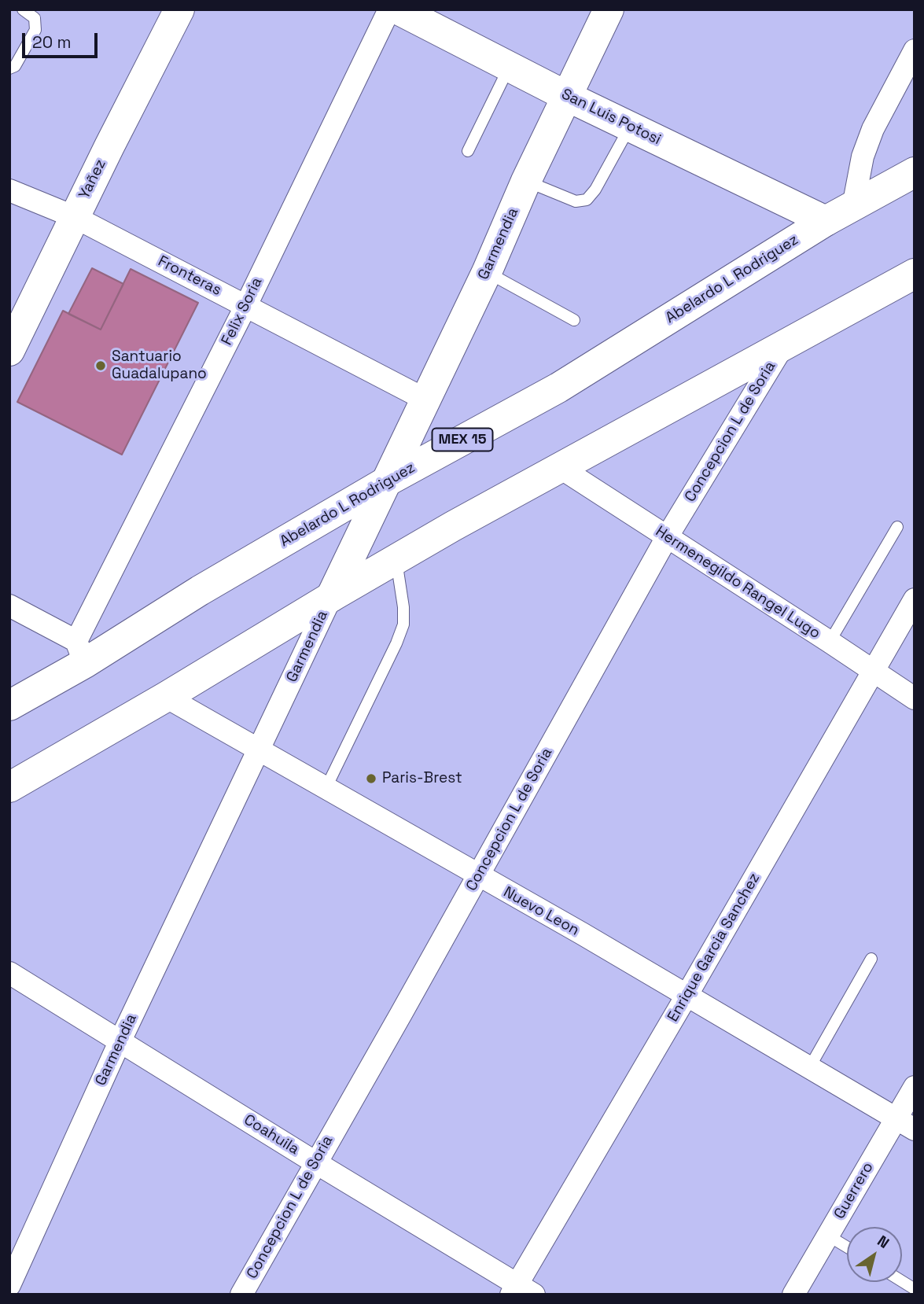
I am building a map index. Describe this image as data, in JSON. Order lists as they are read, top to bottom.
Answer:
{
  "streets": {
    "main road": [
      "San Luis Potosi",
      "Yañez",
      "Garmendia",
      "Abelardo L Rodriguez",
      "MEX 15"
    ],
    "street": [
      "Fronteras",
      "Felix Soria",
      "Concepcion L de Soria",
      "Hermenegildo Rangel Lugo",
      "Nuevo Leon",
      "Enrique Garcia Sanchez",
      "Coahuila",
      "Guerrero"
    ]
  },
  "crossings": [
    ["San Luis Potosi", "Garmendia"],
    ["San Luis Potosi", "Abelardo L Rodriguez"],
    ["Yañez", "Fronteras"],
    ["Garmendia", "Fronteras"],
    ["Garmendia", "Abelardo L Rodriguez"],
    ["Garmendia", "Nuevo Leon"],
    ["Garmendia", "Coahuila"],
    ["Fronteras", "Felix Soria"],
    ["Abelardo L Rodriguez", "Felix Soria"],
    ["Concepcion L de Soria", "Hermenegildo Rangel Lugo"],
    ["Concepcion L de Soria", "Nuevo Leon"],
    ["Concepcion L de Soria", "Coahuila"],
    ["Hermenegildo Rangel Lugo", "Enrique Garcia Sanchez"],
    ["Nuevo Leon", "Enrique Garcia Sanchez"],
    ["Nuevo Leon", "Guerrero"],
    ["Enrique Garcia Sanchez", "Coahuila"]
  ],
  "places": ["Santuario Guadalupano", "Paris-Brest"],
  "scale_bar": "20 m",
  "north": "top right"
}
